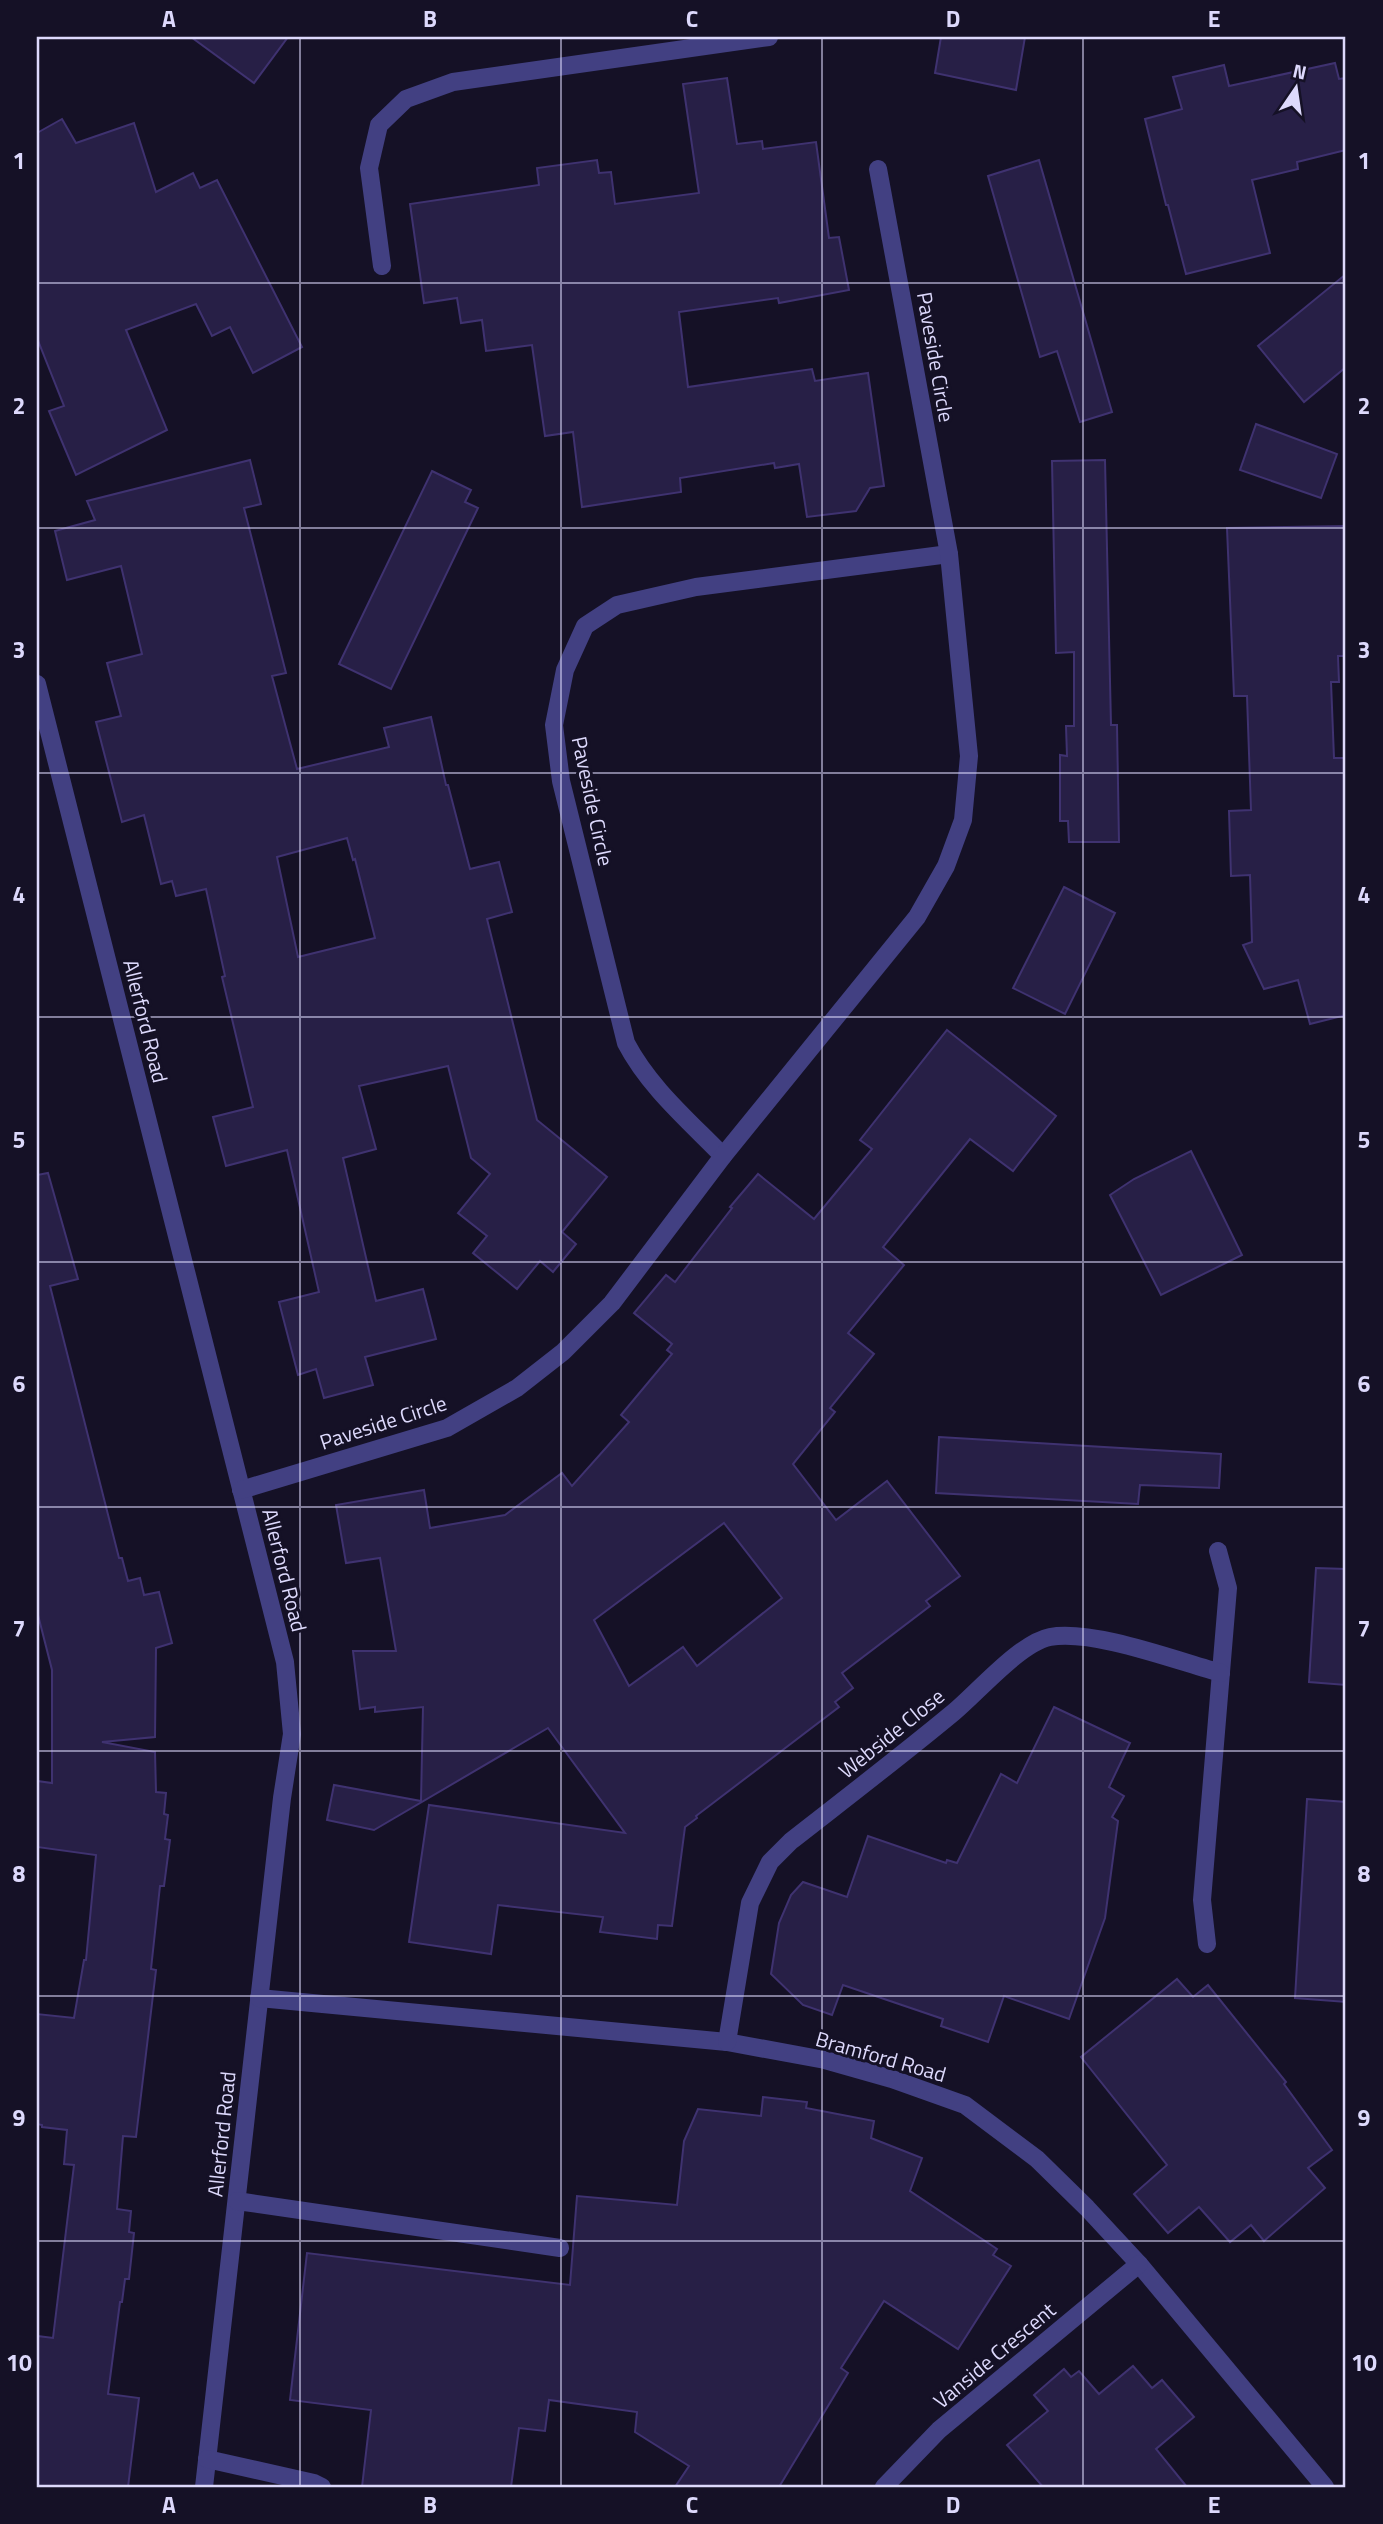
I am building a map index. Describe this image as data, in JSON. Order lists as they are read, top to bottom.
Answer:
{
  "streets": {
    "street": [
      "Paveside Circle",
      "Allerford Road",
      "Webside Close",
      "Bramford Road",
      "Vanside Crescent"
    ]
  },
  "crossings": [
    ["Paveside Circle", "Allerford Road"],
    ["Allerford Road", "Bramford Road"],
    ["Webside Close", "Bramford Road"],
    ["Bramford Road", "Vanside Crescent"]
  ],
  "north": "top",
  "grid": {
    "columns": [
      "A",
      "B",
      "C",
      "D",
      "E"
    ],
    "rows": [
      "1",
      "2",
      "3",
      "4",
      "5",
      "6",
      "7",
      "8",
      "9",
      "10"
    ]
  }
}
